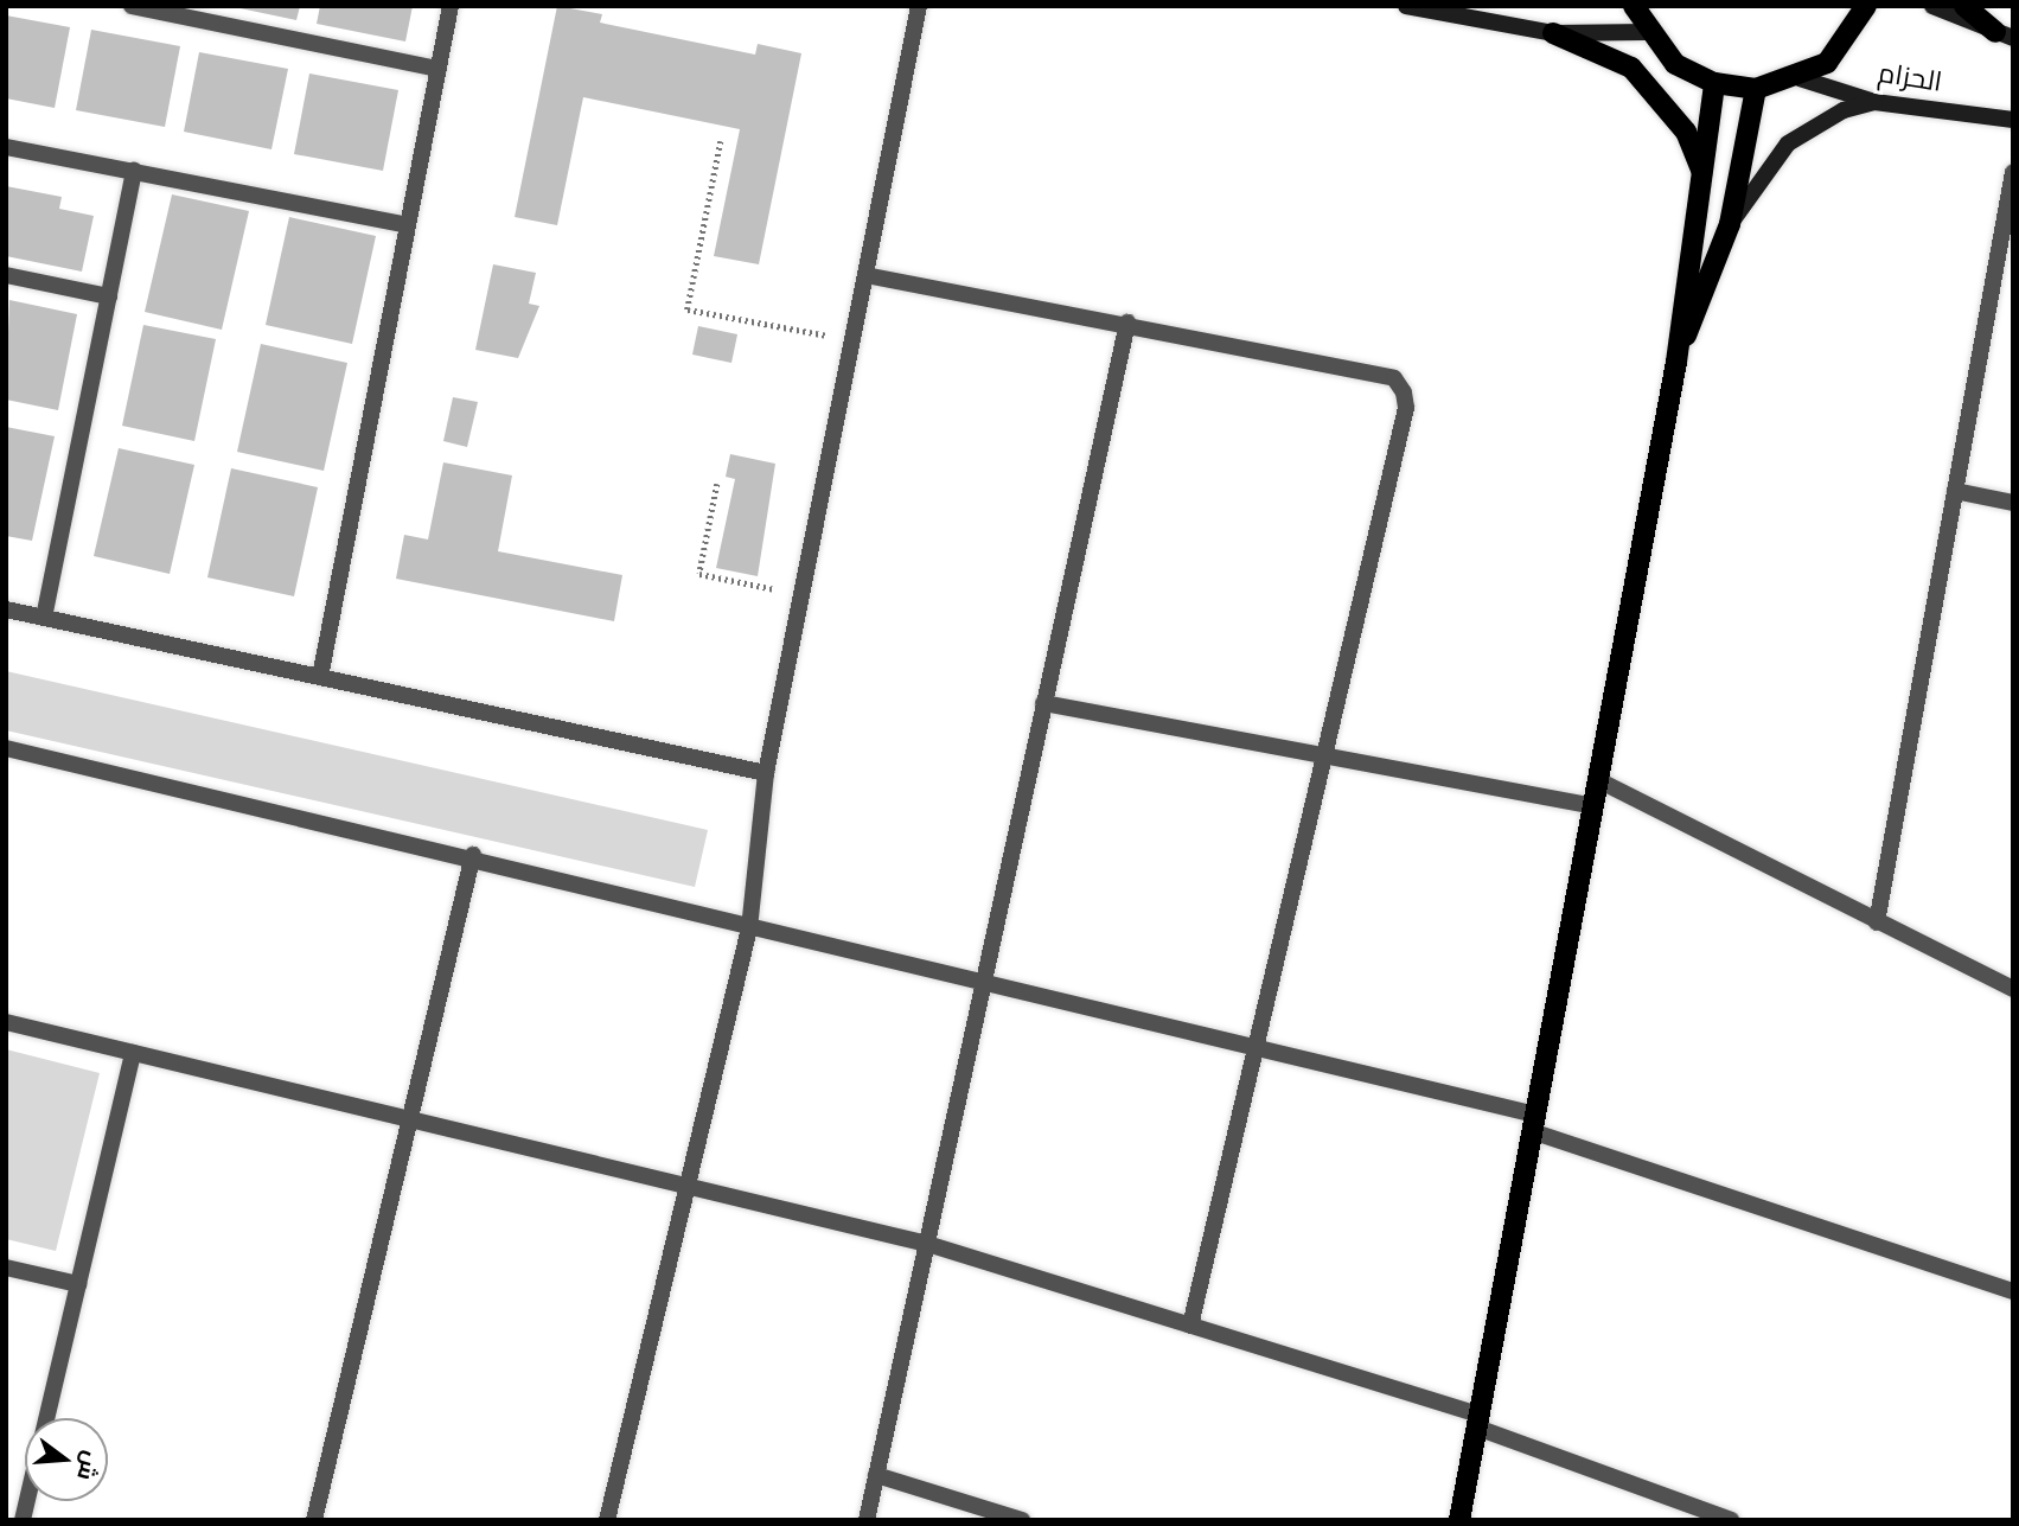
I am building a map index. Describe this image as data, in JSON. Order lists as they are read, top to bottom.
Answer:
{
  "streets": {
    "main road": ["الحزام"]
  },
  "north": "right"
}
